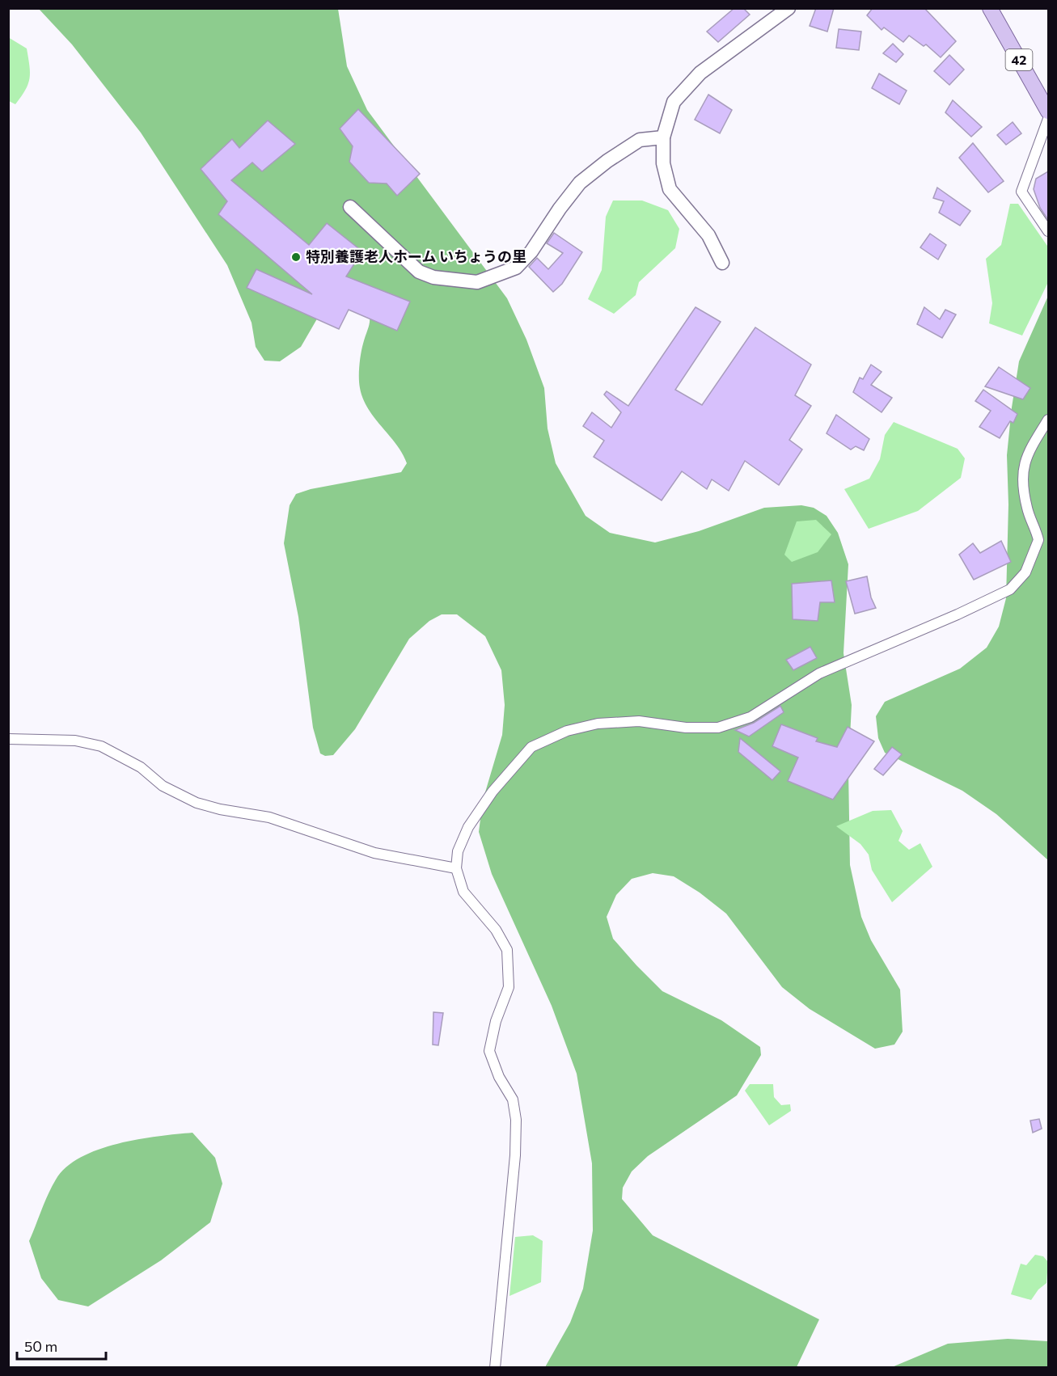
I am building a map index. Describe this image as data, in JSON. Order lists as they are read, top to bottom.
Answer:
{
  "streets": {
    "main road": ["42"]
  },
  "places": ["特別養護老人ホーム いちょうの里"],
  "scale_bar": "50 m"
}
